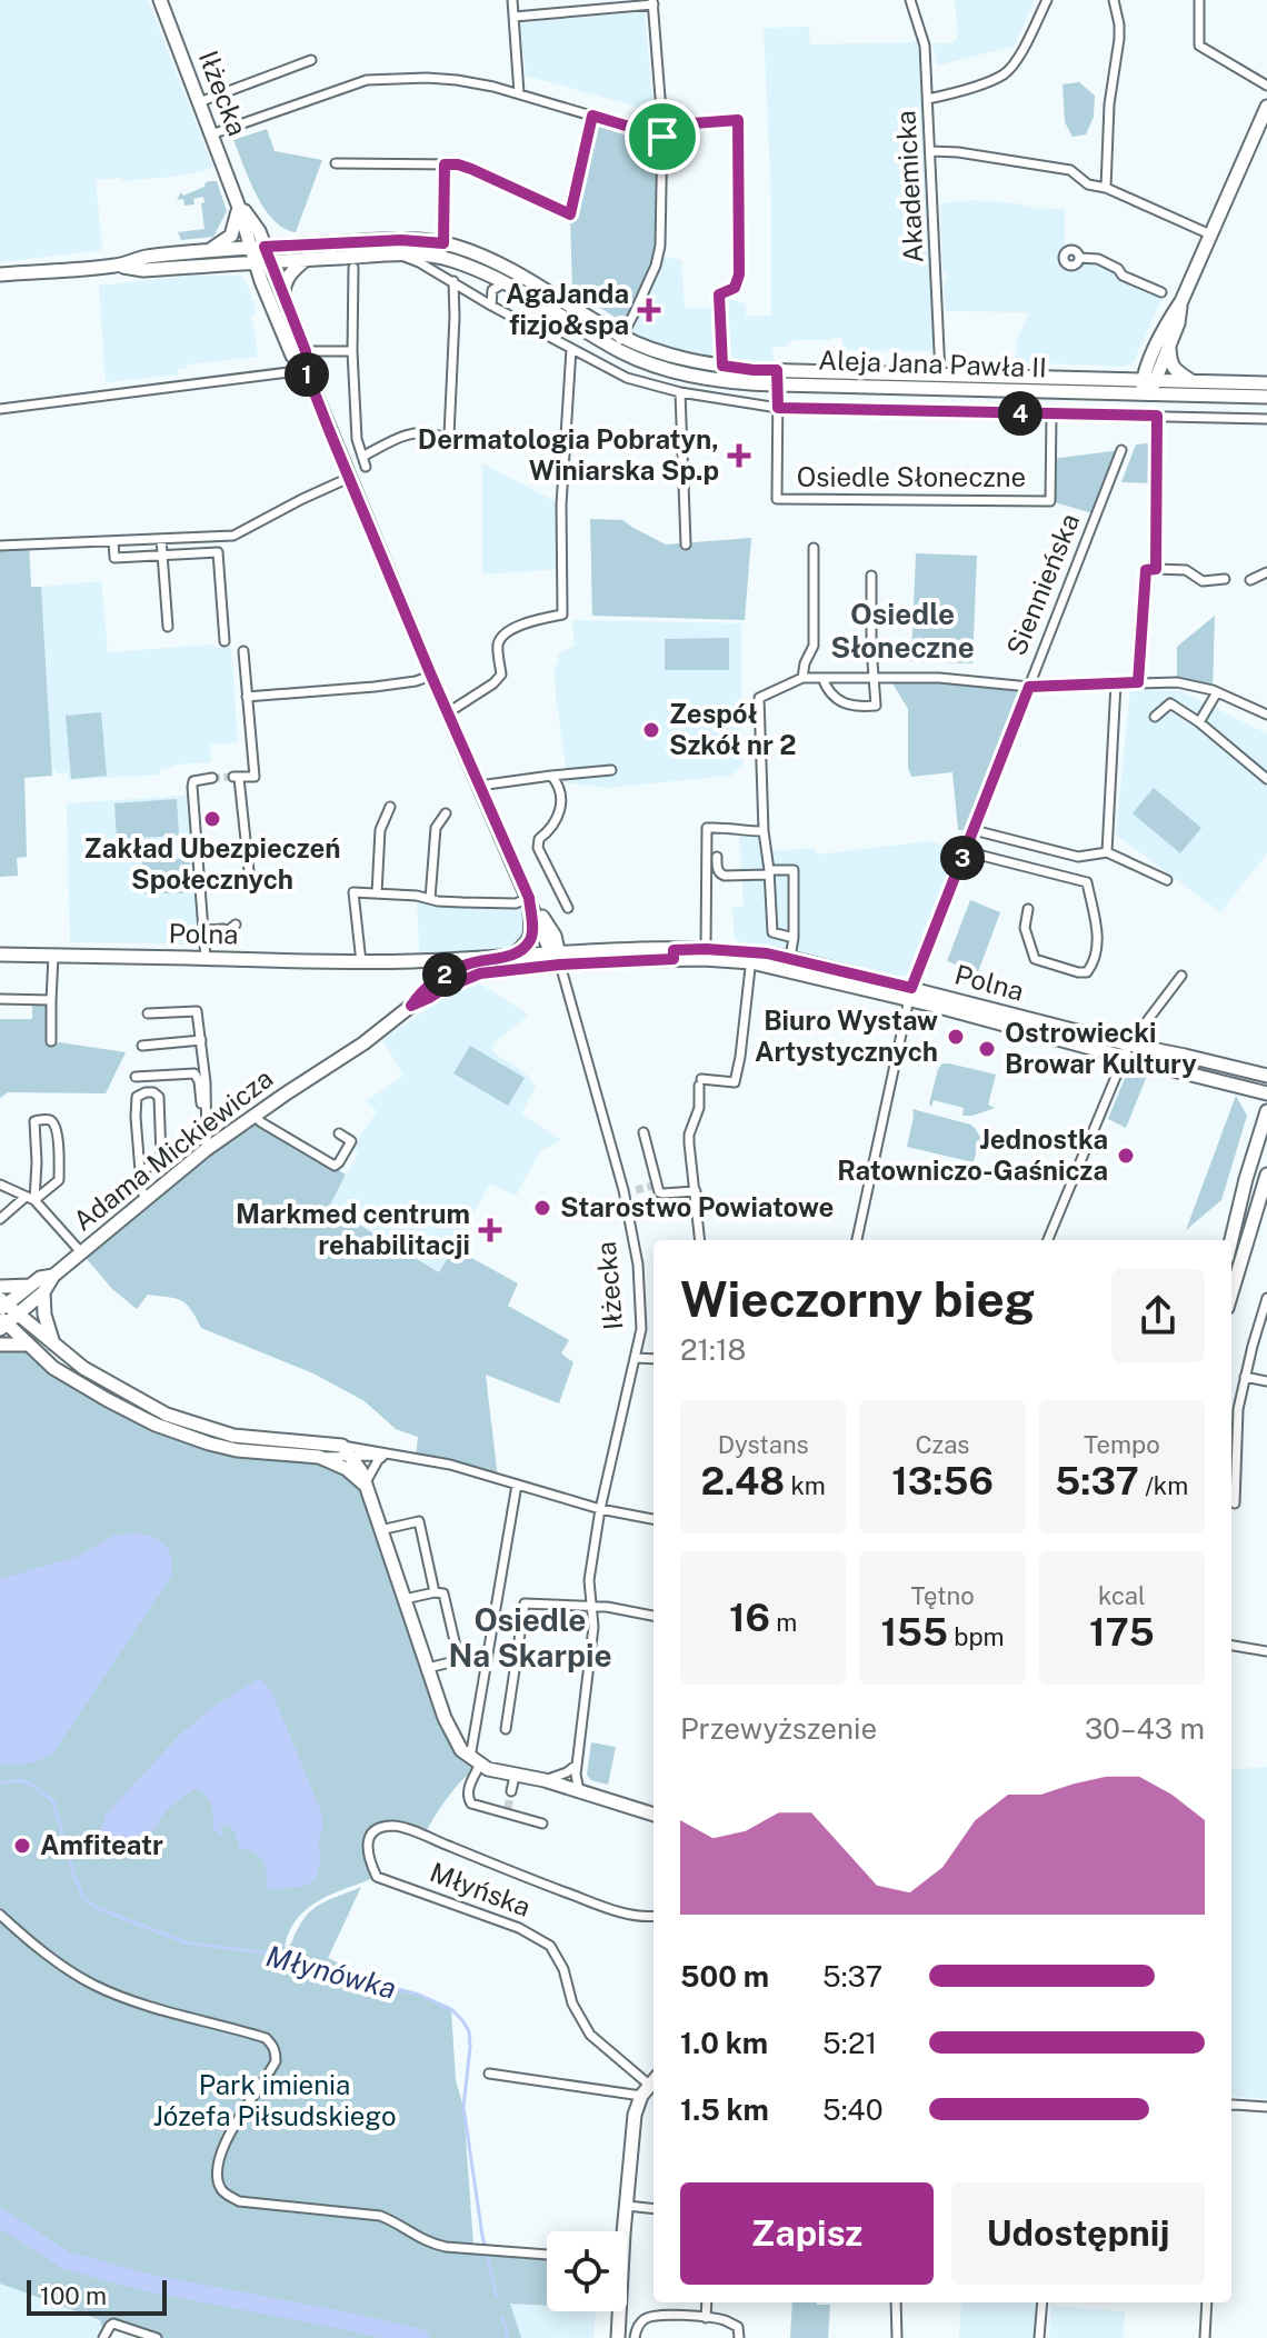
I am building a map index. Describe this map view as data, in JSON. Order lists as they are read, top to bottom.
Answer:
{
  "streets": {
    "street": [
      "Iłżecka",
      "Akademicka",
      "Aleja Jana Pawła II",
      "Osiedle Słoneczne",
      "Siennieńska",
      "Polna",
      "Adama Mickiewicza",
      "Młyńska"
    ]
  },
  "crossings": [
    ["Iłżecka", "Aleja Jana Pawła II"],
    ["Iłżecka", "Polna"],
    ["Iłżecka", "Adama Mickiewicza"],
    ["Akademicka", "Aleja Jana Pawła II"],
    ["Aleja Jana Pawła II", "Osiedle Słoneczne"],
    ["Siennieńska", "Polna"],
    ["Polna", "Adama Mickiewicza"]
  ],
  "districts": ["Osiedle Słoneczne", "Osiedle Na Skarpie"],
  "water": ["Młynówka"],
  "parks": ["Park imienia Józefa Piłsudskiego"],
  "places": {
    "health": ["AgaJanda fizjo&spa", "Dermatologia Pobratyn, Winiarska Sp.p", "Markmed centrum rehabilitacji"],
    "other": [
      "Zespół Szkół nr 2",
      "Zakład Ubezpieczeń Społecznych",
      "Biuro Wystaw Artystycznych",
      "Ostrowiecki Browar Kultury",
      "Jednostka Ratowniczo-Gaśnicza",
      "Starostwo Powiatowe",
      "Amfiteatr"
    ]
  },
  "scale_bar": "100 m",
  "page": {
    "pins": [
      "1",
      "4",
      "3",
      "2"
    ],
    "heading": ["Wieczorny bieg", "21:18"],
    "stats": [
      ["Dystans", "2.48 km"],
      ["Czas", "13:56"],
      ["Tempo", "5:37 /km"],
      ["16 m"],
      ["Tętno", "155 bpm"],
      ["kcal", "175"]
    ],
    "chart": ["Przewyższenie", "30–43 m"],
    "list": [
      {
        "name": "500 m",
        "note": "5:37"
      },
      {
        "name": "1.0 km",
        "note": "5:21"
      },
      {
        "name": "1.5 km",
        "note": "5:40"
      }
    ],
    "buttons": ["Zapisz", "Udostępnij"],
    "scale": "100 m"
  }
}
